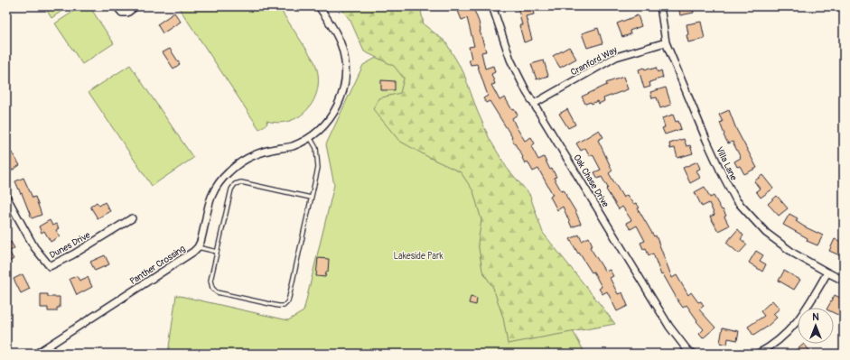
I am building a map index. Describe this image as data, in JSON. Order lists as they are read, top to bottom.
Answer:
{
  "streets": {
    "street": [
      "Cranford Way",
      "Villa Lane",
      "Oak Chase Drive",
      "Dunes Drive",
      "Panther Crossing"
    ]
  },
  "crossings": [
    ["Cranford Way", "Villa Lane"],
    ["Cranford Way", "Oak Chase Drive"]
  ],
  "parks": ["Lakeside Park"],
  "north": "top"
}
